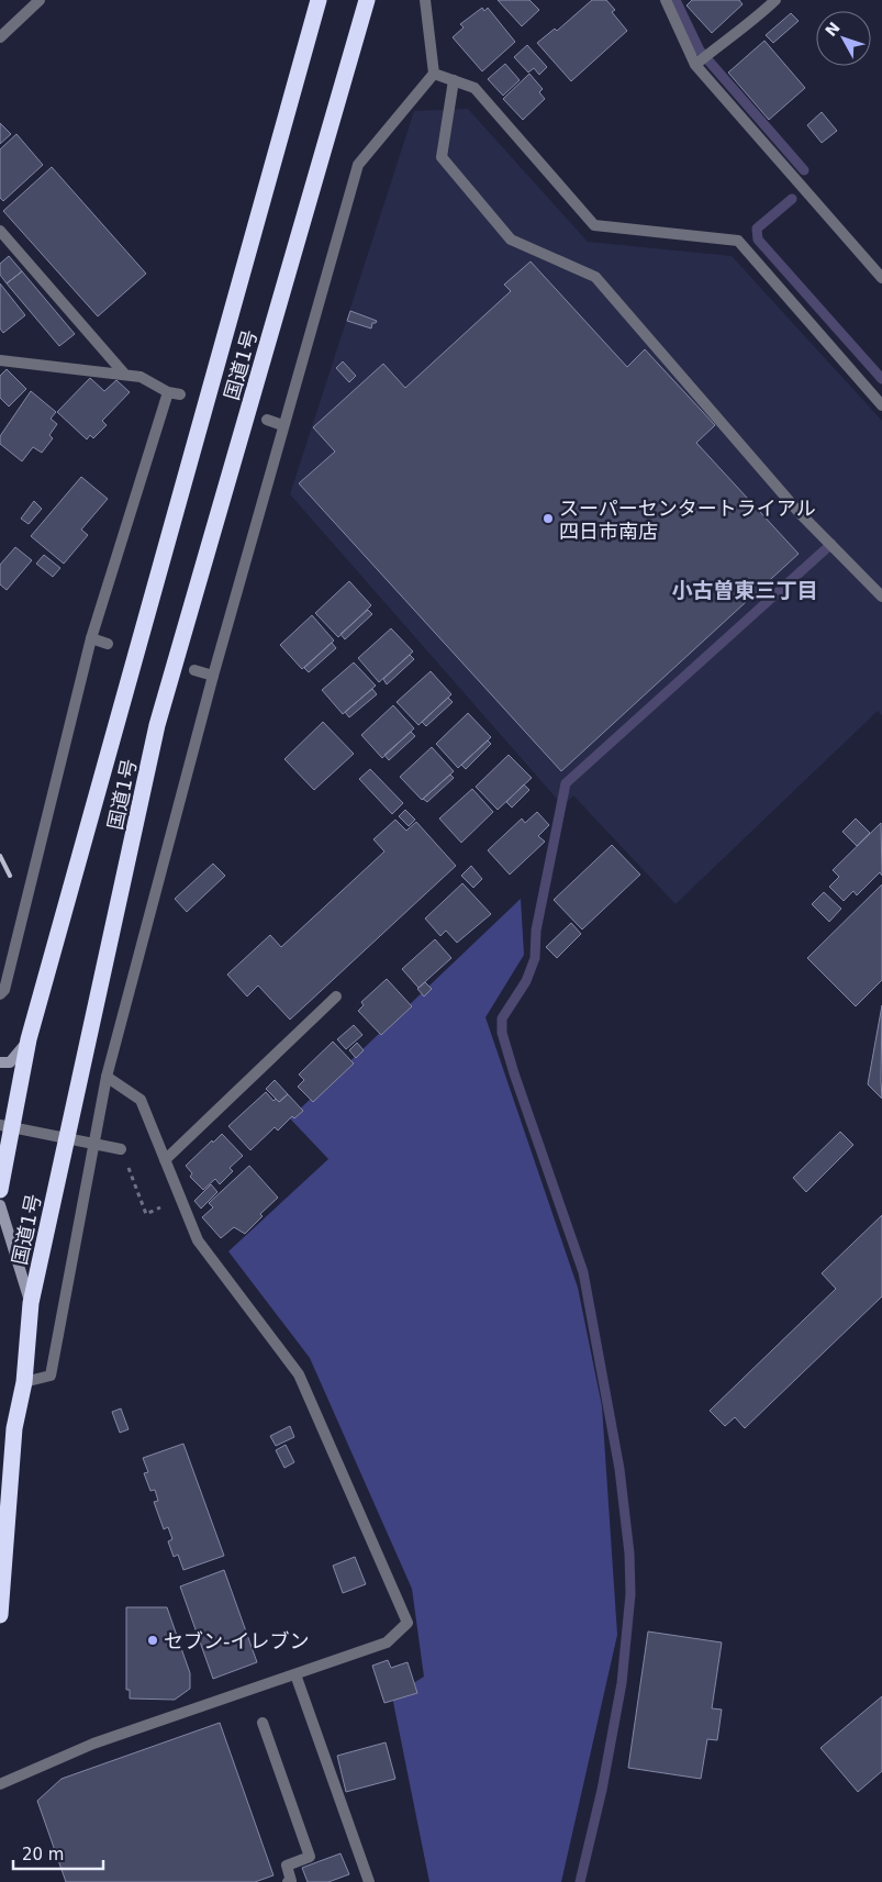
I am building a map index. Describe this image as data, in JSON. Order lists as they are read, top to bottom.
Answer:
{
  "streets": {
    "highway": ["国道1号"]
  },
  "districts": ["小古曽東三丁目"],
  "places": ["スーパーセンタートライアル 四日市南店", "セブン-イレブン"],
  "scale_bar": "20 m",
  "north": "top left"
}
